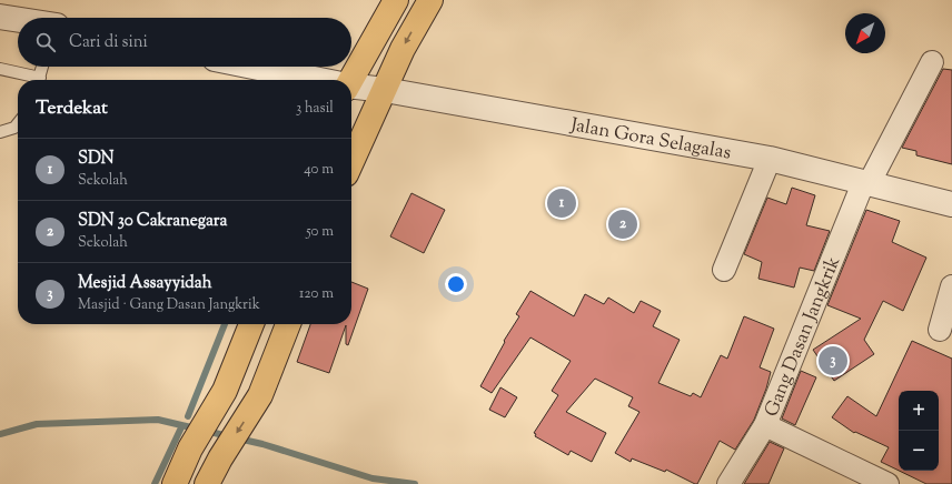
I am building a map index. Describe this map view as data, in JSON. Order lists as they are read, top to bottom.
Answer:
{
  "streets": {
    "street": ["Jalan Gora Selagalas", "Gang Dasan Jangkrik"]
  },
  "crossings": [
    ["Jalan Gora Selagalas", "Gang Dasan Jangkrik"]
  ],
  "north": "bottom left",
  "page": {
    "search": "Cari di sini",
    "heading": ["Terdekat", "3 hasil"],
    "list": [
      {
        "mark": "1",
        "name": "SDN",
        "note": "Sekolah",
        "value": "40 m"
      },
      {
        "mark": "2",
        "name": "SDN 30 Cakranegara",
        "note": "Sekolah",
        "value": "50 m"
      },
      {
        "mark": "3",
        "name": "Mesjid Assayyidah",
        "note": "Masjid · Gang Dasan Jangkrik",
        "value": "120 m"
      }
    ],
    "pins": ["1", "2", "3"],
    "map_buttons": ["+", "−"]
  }
}
